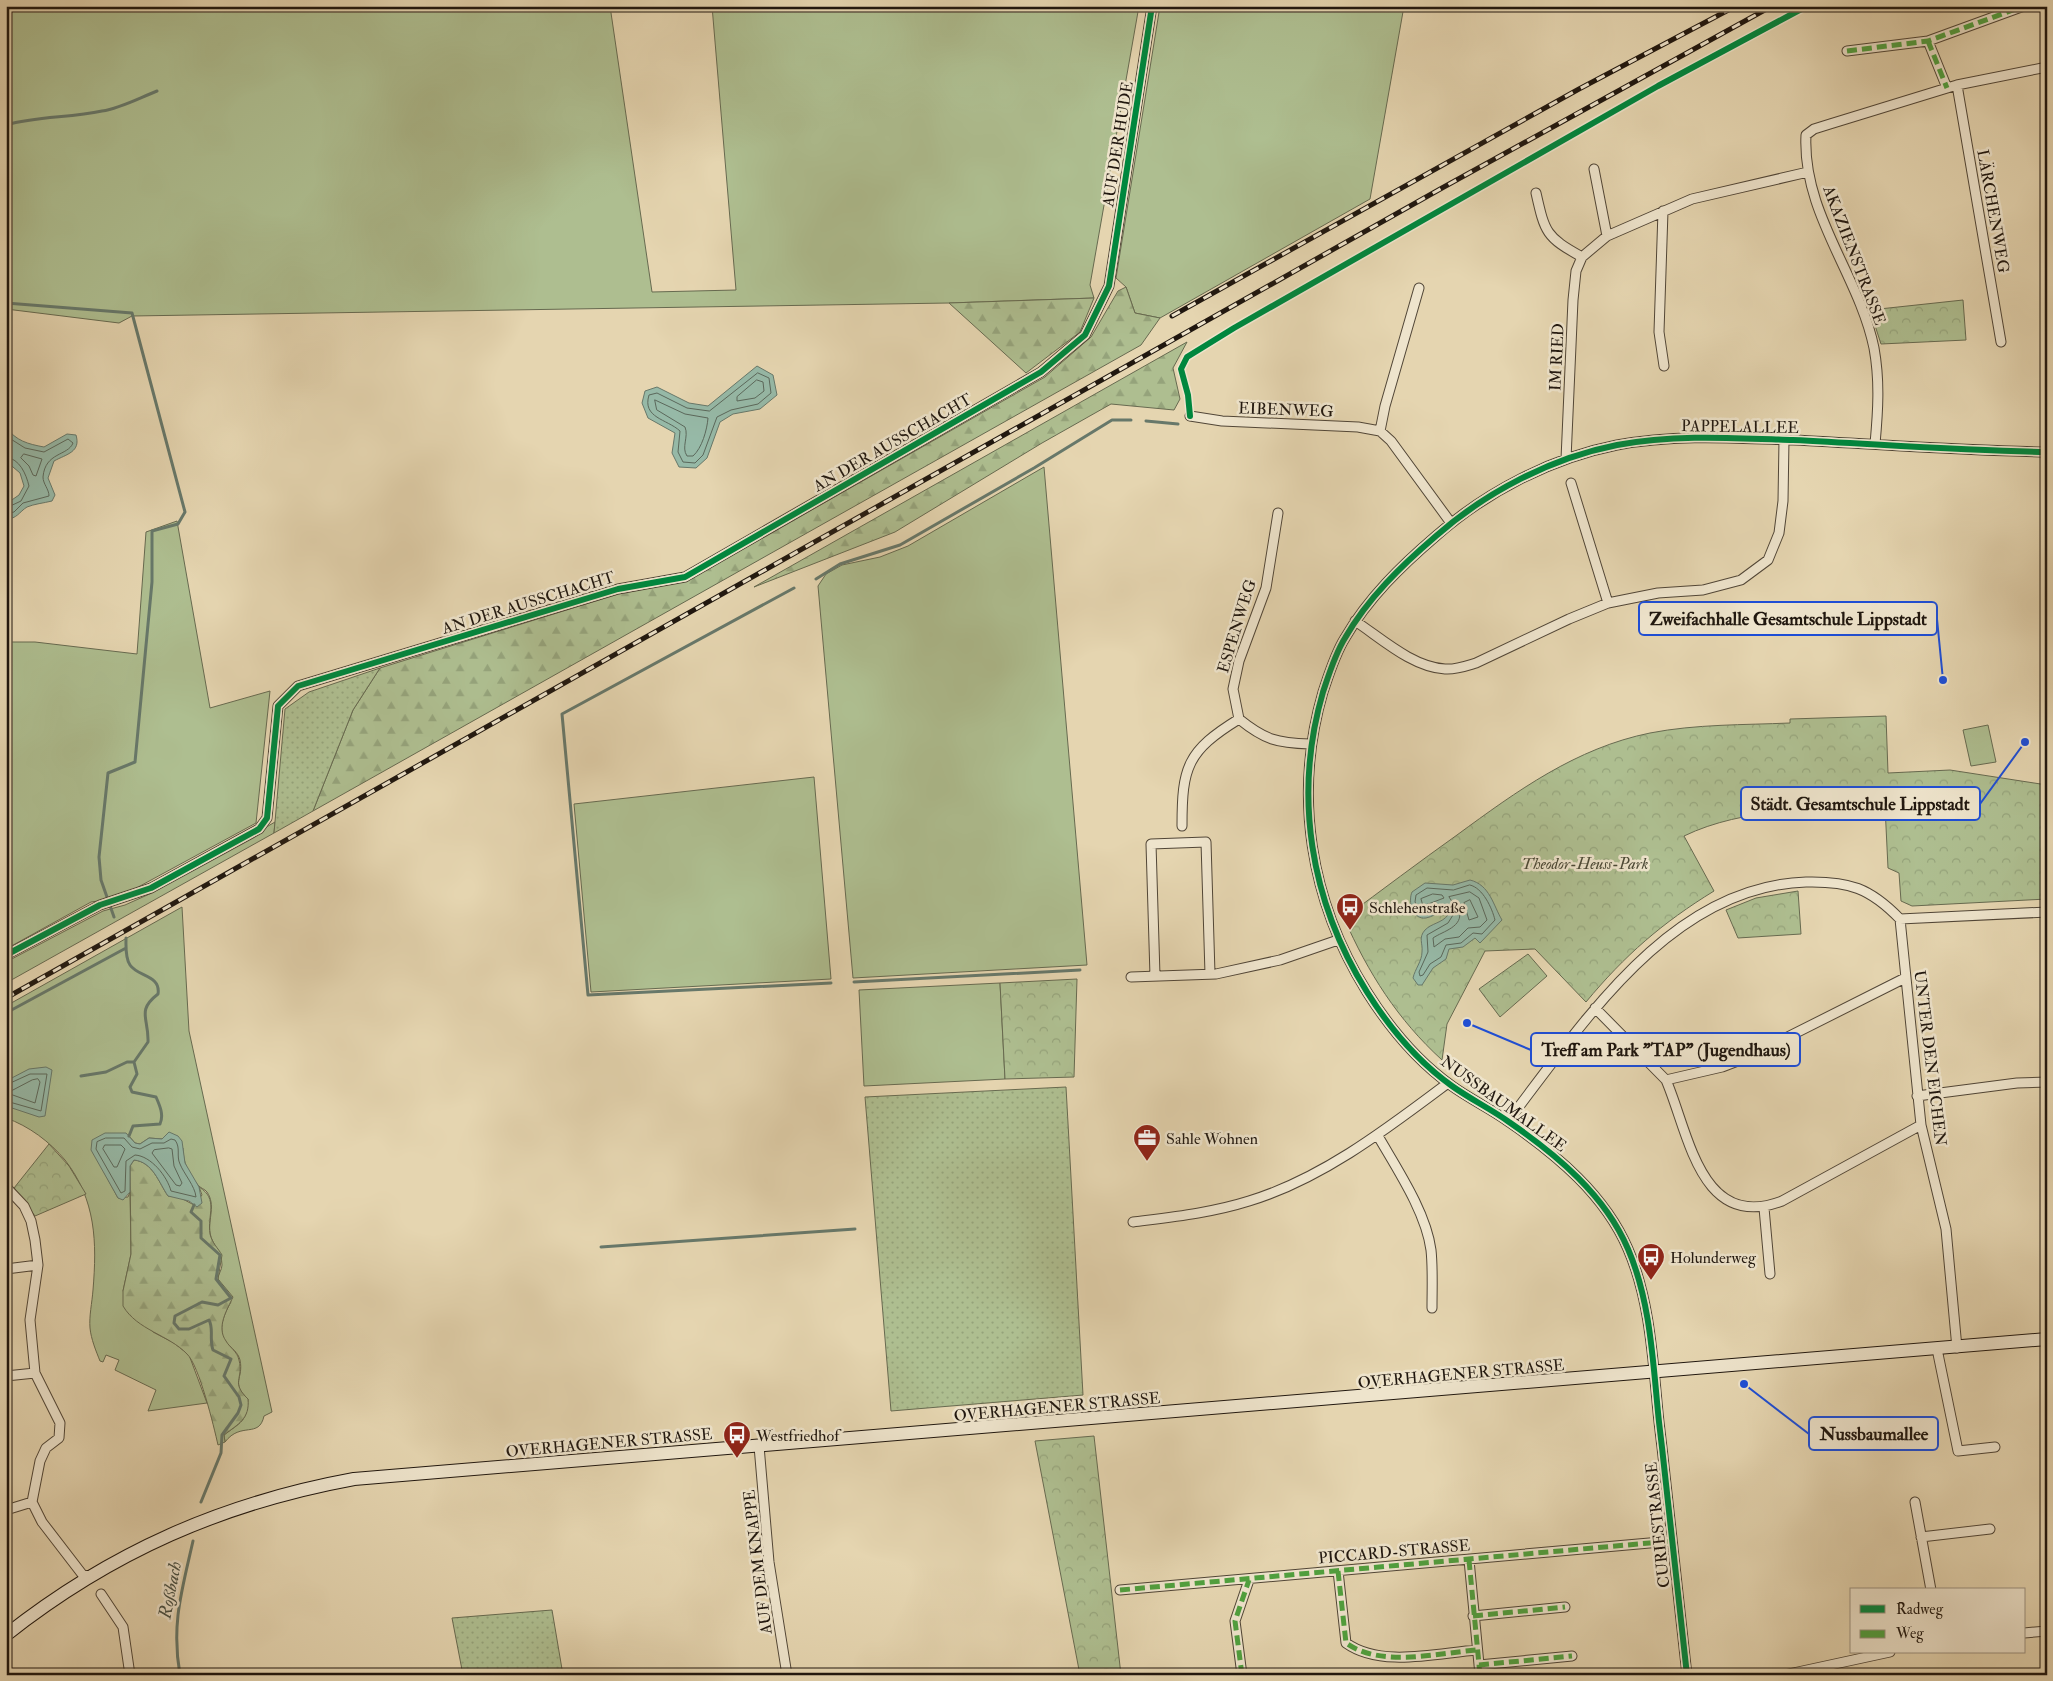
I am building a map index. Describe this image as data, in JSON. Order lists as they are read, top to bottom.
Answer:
{
  "streets": {
    "main road": ["OVERHAGENER STRASSE"],
    "street": [
      "AUF DER HUDE",
      "LÄRCHENWEG",
      "AKAZIENSTRASSE",
      "IM RIED",
      "EIBENWEG",
      "PAPPELALLEE",
      "AN DER AUSSCHACHT",
      "ESPENWEG",
      "UNTER DEN EICHEN",
      "NUSSBAUMALLEE",
      "CURIESTRASSE",
      "PICCARD-STRASSE",
      "AUF DEM KNAPPE"
    ]
  },
  "crossings": [
    ["AUF DER HUDE", "AN DER AUSSCHACHT"],
    ["LÄRCHENWEG", "AKAZIENSTRASSE"],
    ["AKAZIENSTRASSE", "PAPPELALLEE"],
    ["IM RIED", "PAPPELALLEE"],
    ["PAPPELALLEE", "NUSSBAUMALLEE"],
    ["UNTER DEN EICHEN", "OVERHAGENER STRASSE"],
    ["NUSSBAUMALLEE", "OVERHAGENER STRASSE"],
    ["NUSSBAUMALLEE", "CURIESTRASSE"],
    ["OVERHAGENER STRASSE", "CURIESTRASSE"],
    ["OVERHAGENER STRASSE", "AUF DEM KNAPPE"],
    ["CURIESTRASSE", "PICCARD-STRASSE"]
  ],
  "water": ["Roßbach"],
  "parks": ["Theodor-Heuss-Park"],
  "places": {
    "other": [
      "Zweifachhalle Gesamtschule Lippstadt",
      "Städt. Gesamtschule Lippstadt",
      "Treff am Park \"TAP\" (Jugendhaus)",
      "Nussbaumallee"
    ],
    "bus stop": ["Schlehenstraße", "Holunderweg", "Westfriedhof"],
    "office": ["Sahle Wohnen"]
  },
  "legend": ["Radweg", "Weg"]
}
